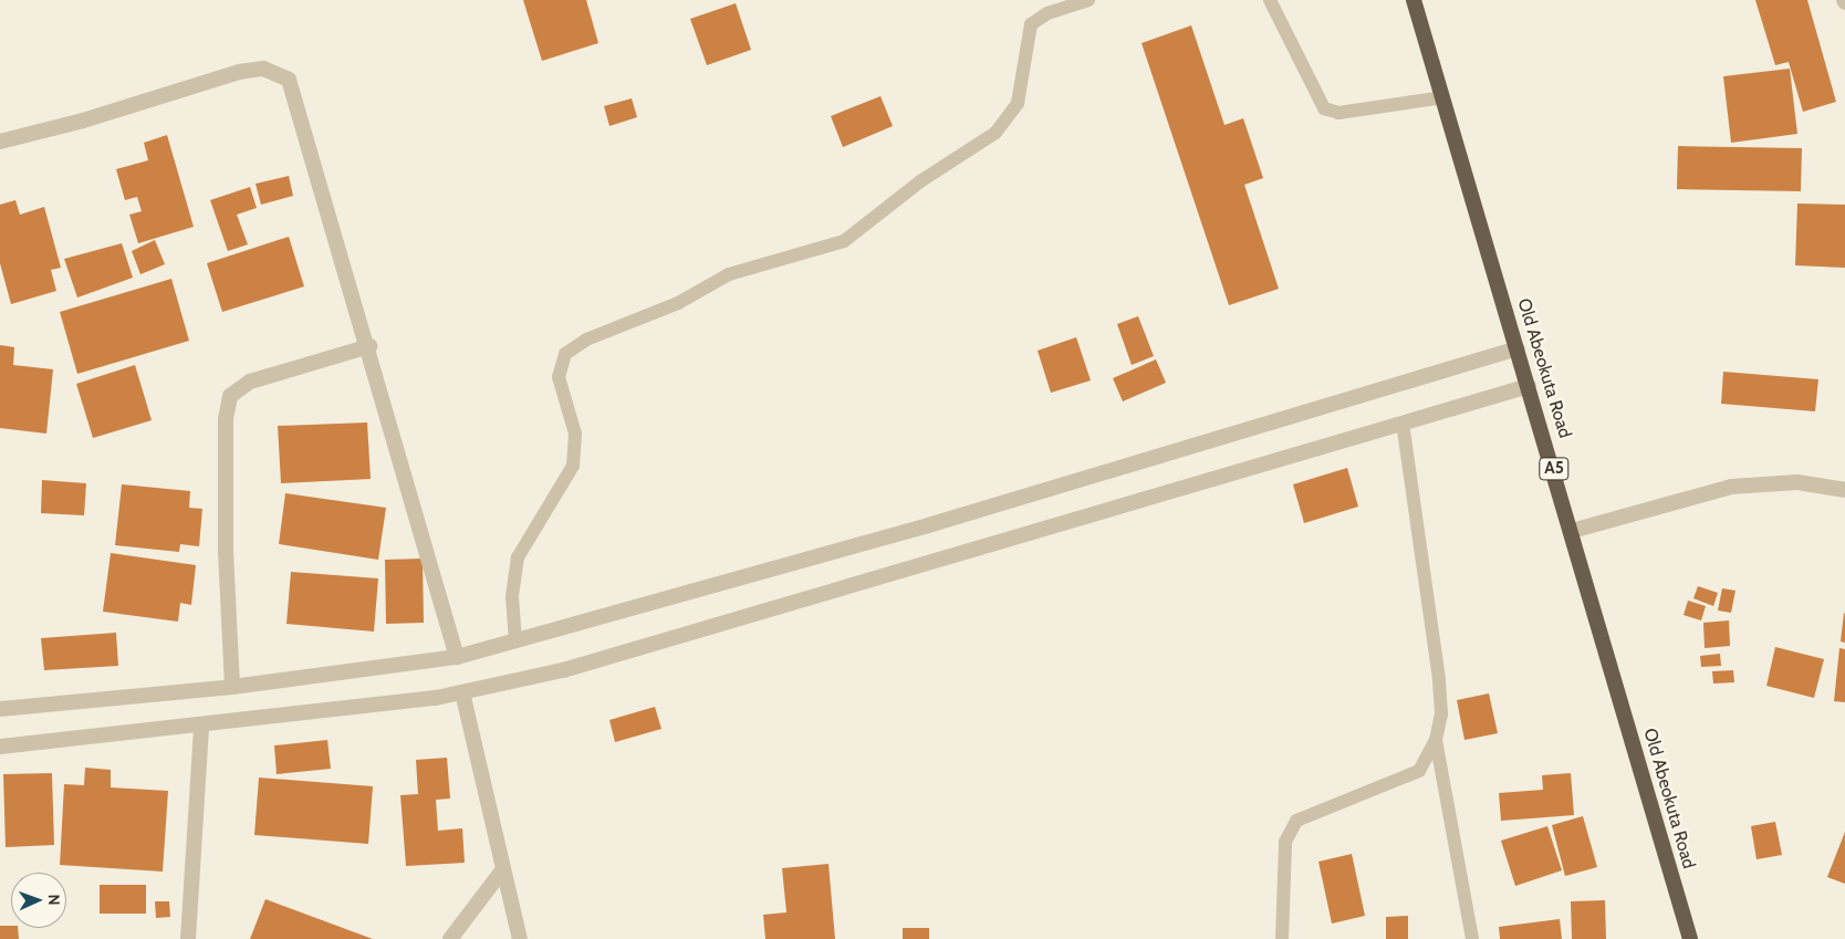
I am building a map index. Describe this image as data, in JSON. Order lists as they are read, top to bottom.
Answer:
{
  "streets": {
    "highway": ["Old Abeokuta Road", "A5"]
  },
  "north": "right"
}
